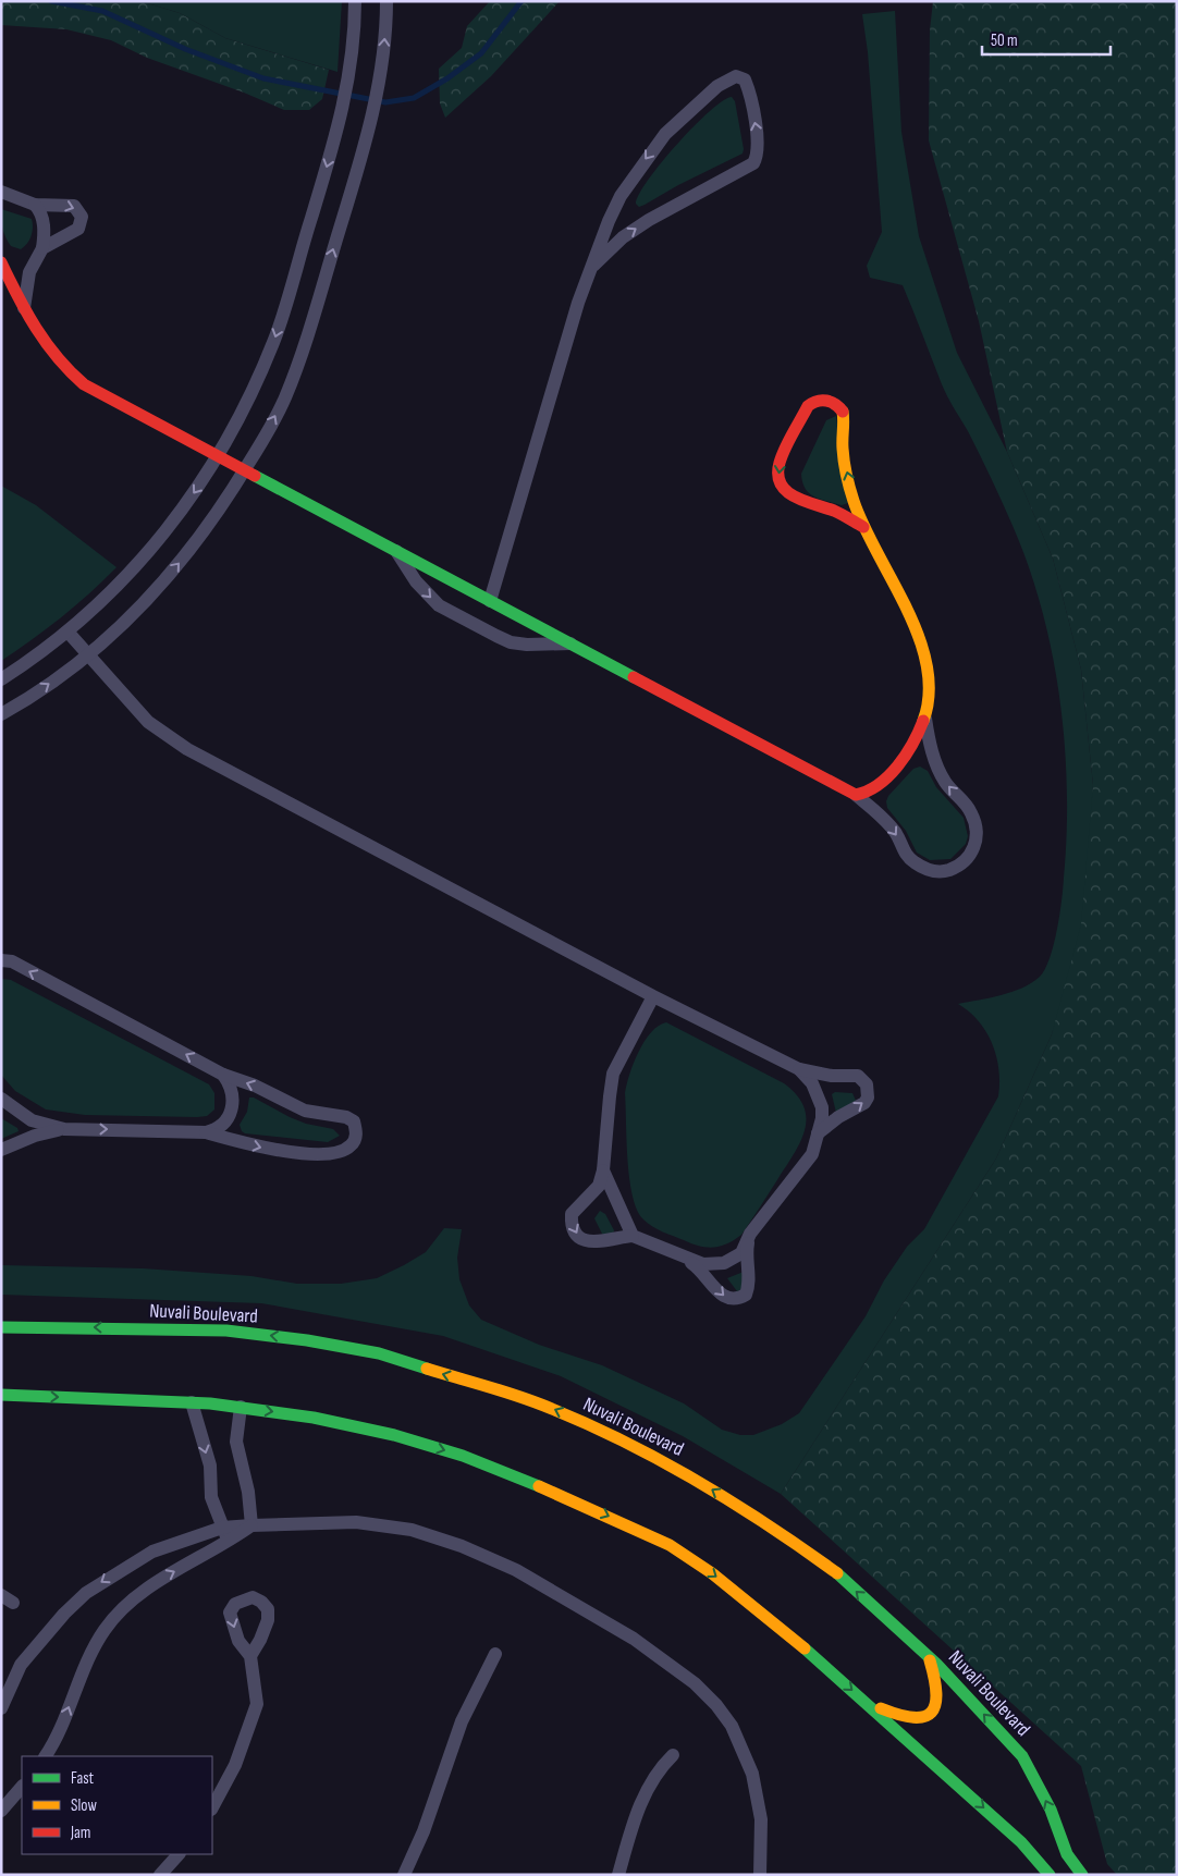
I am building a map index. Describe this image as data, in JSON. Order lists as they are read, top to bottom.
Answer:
{
  "streets": {
    "main road": ["Nuvali Boulevard"]
  },
  "legend": ["Fast", "Slow", "Jam"],
  "scale_bar": "50 m"
}
